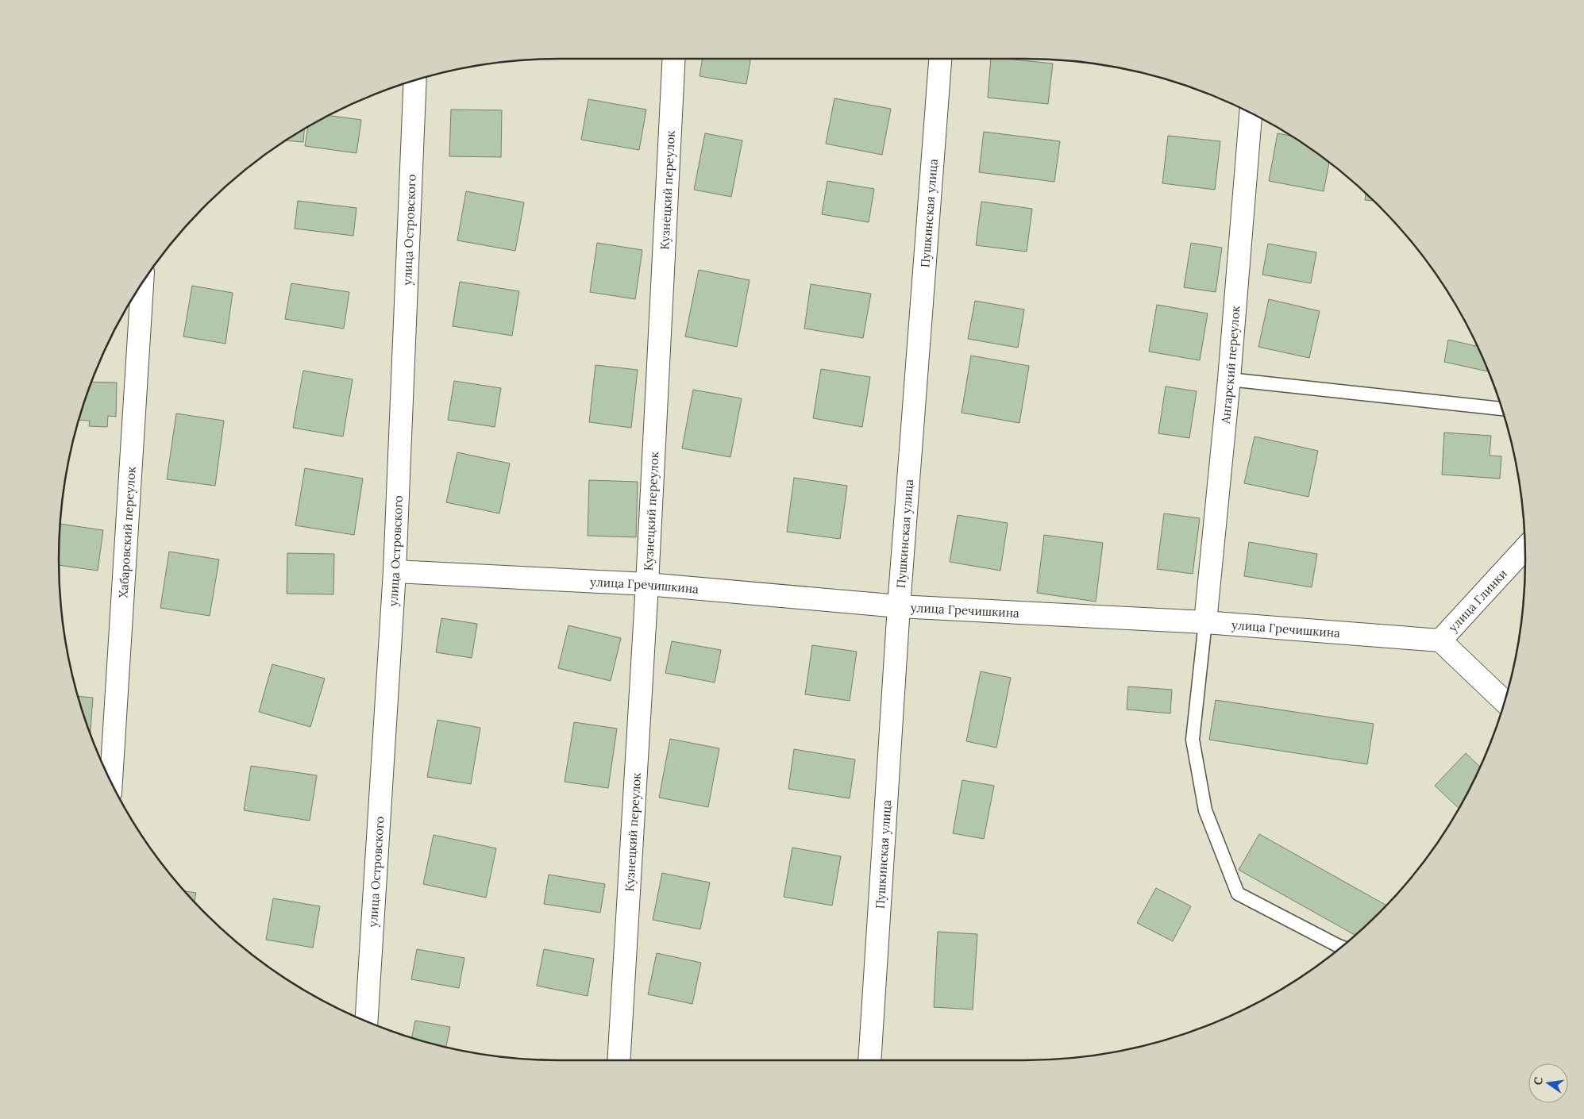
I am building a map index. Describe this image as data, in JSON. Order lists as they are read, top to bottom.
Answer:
{
  "streets": {
    "street": [
      "Кузнецкий переулок",
      "Пушкинская улица",
      "улица Островского",
      "Ангарский переулок",
      "Хабаровский переулок",
      "улица Гречишкина",
      "улица Глинки"
    ]
  },
  "crossings": [
    ["Кузнецкий переулок", "улица Гречишкина"],
    ["Пушкинская улица", "улица Гречишкина"],
    ["улица Островского", "улица Гречишкина"],
    ["Ангарский переулок", "улица Гречишкина"],
    ["улица Гречишкина", "улица Глинки"]
  ],
  "north": "left"
}
